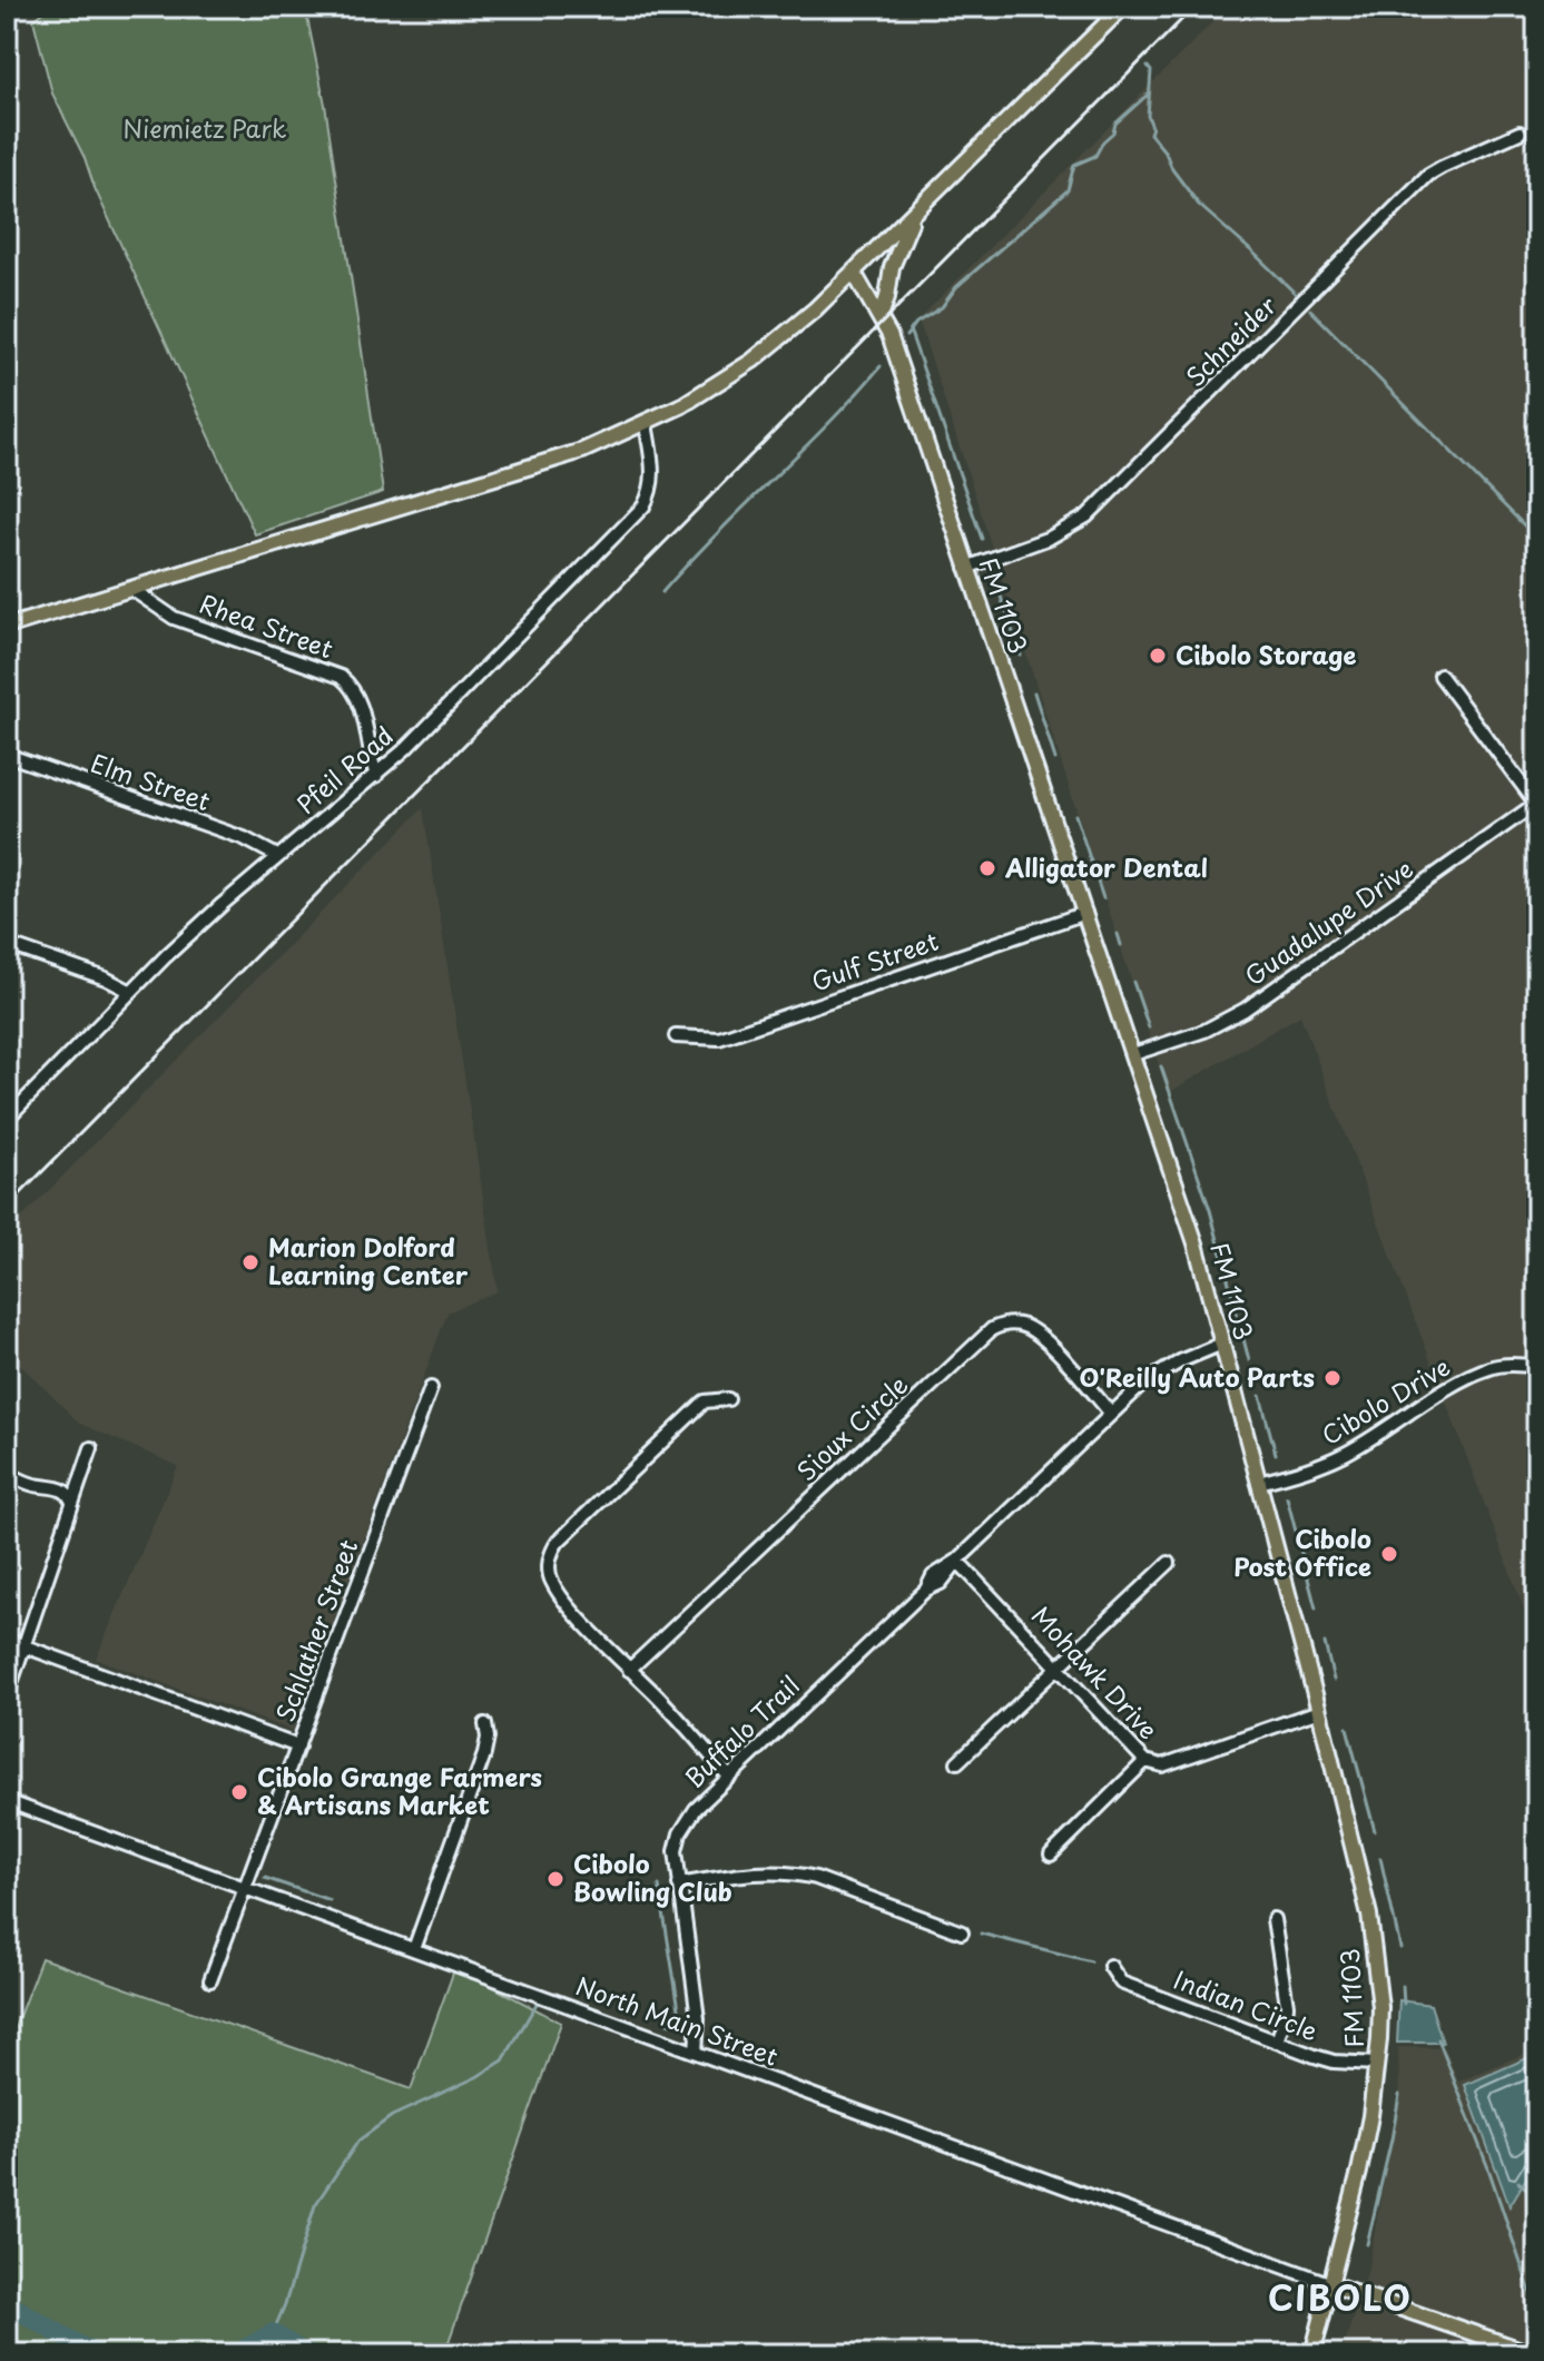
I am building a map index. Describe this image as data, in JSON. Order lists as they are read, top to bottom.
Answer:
{
  "streets": {
    "main road": ["FM 1103"],
    "street": [
      "Schneider",
      "Rhea Street",
      "Pfeil Road",
      "Elm Street",
      "Guadalupe Drive",
      "Gulf Street",
      "Cibolo Drive",
      "Sioux Circle",
      "Schlather Street",
      "Mohawk Drive",
      "Buffalo Trail",
      "Indian Circle",
      "North Main Street"
    ]
  },
  "crossings": [
    ["Schneider", "FM 1103"],
    ["FM 1103", "Guadalupe Drive"],
    ["FM 1103", "Gulf Street"],
    ["FM 1103", "Cibolo Drive"],
    ["FM 1103", "Mohawk Drive"],
    ["FM 1103", "Buffalo Trail"],
    ["FM 1103", "Indian Circle"],
    ["FM 1103", "North Main Street"],
    ["Rhea Street", "Pfeil Road"],
    ["Pfeil Road", "Elm Street"],
    ["Sioux Circle", "Buffalo Trail"],
    ["Schlather Street", "North Main Street"],
    ["Mohawk Drive", "Buffalo Trail"],
    ["Buffalo Trail", "North Main Street"]
  ],
  "districts": ["CIBOLO"],
  "parks": ["Niemietz Park"],
  "places": [
    "Cibolo Storage",
    "Alligator Dental",
    "Marion Dolford Learning Center",
    "O'Reilly Auto Parts",
    "Cibolo Post Office",
    "Cibolo Grange Farmers & Artisans Market",
    "Cibolo Bowling Club"
  ]
}
